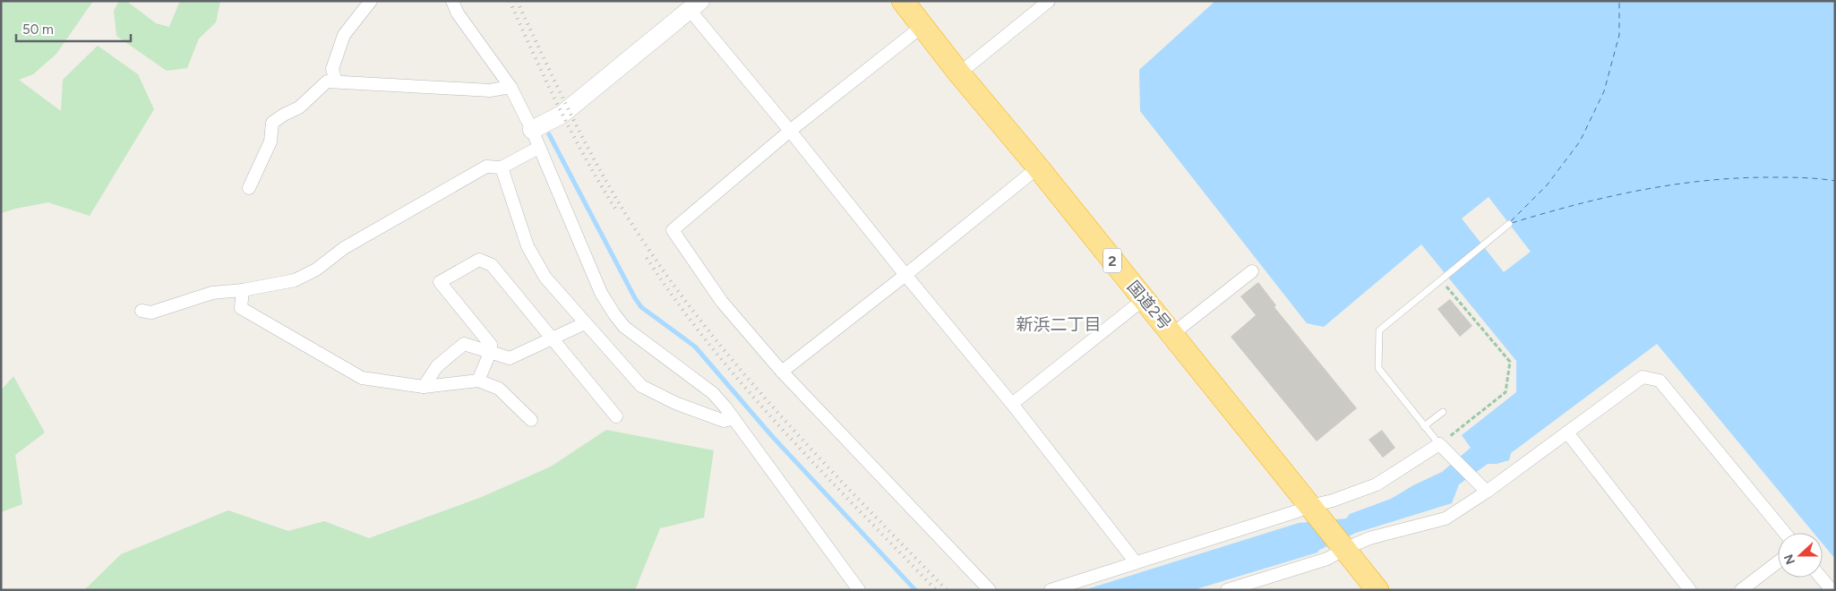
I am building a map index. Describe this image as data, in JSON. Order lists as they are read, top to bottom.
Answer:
{
  "streets": {
    "highway": ["2", "国道2号"]
  },
  "districts": ["新浜二丁目"],
  "scale_bar": "50 m",
  "north": "left"
}
